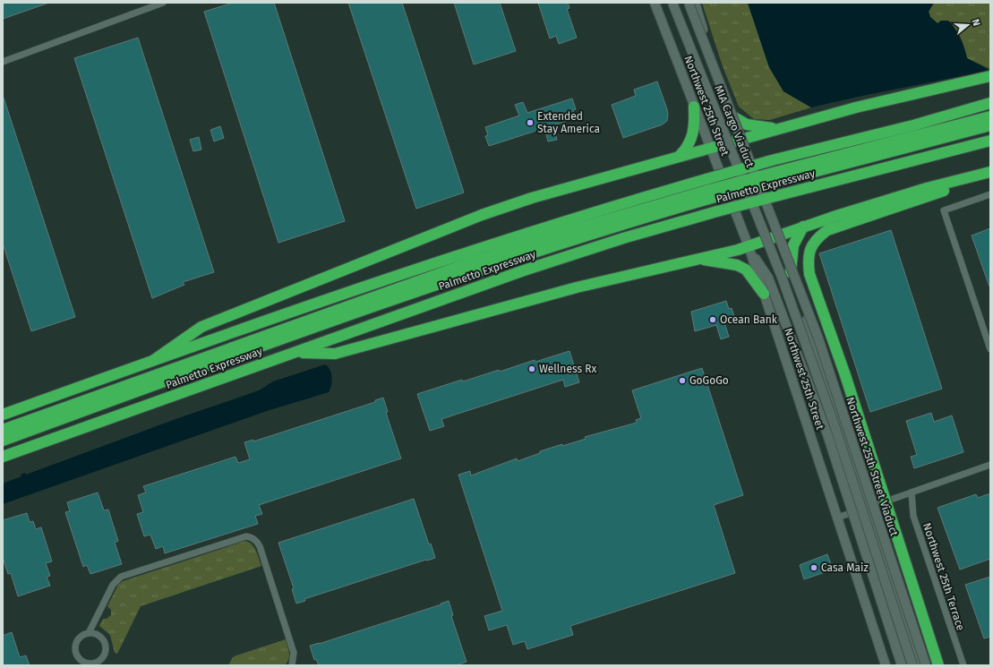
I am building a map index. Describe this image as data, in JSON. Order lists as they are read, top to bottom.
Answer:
{
  "streets": {
    "highway": ["Palmetto Expressway"],
    "main road": ["Northwest 25th Street", "MIA Cargo Viaduct", "Northwest 25th Street Viaduct"],
    "street": ["Northwest 25th Terrace"]
  },
  "crossings": [
    ["Northwest 25th Street", "MIA Cargo Viaduct"],
    ["Northwest 25th Street", "Northwest 25th Street Viaduct"],
    ["MIA Cargo Viaduct", "Northwest 25th Street Viaduct"]
  ],
  "places": [
    "Extended Stay America",
    "Ocean Bank",
    "Wellness Rx",
    "GoGoGo",
    "Casa Maiz"
  ],
  "north": "right"
}
